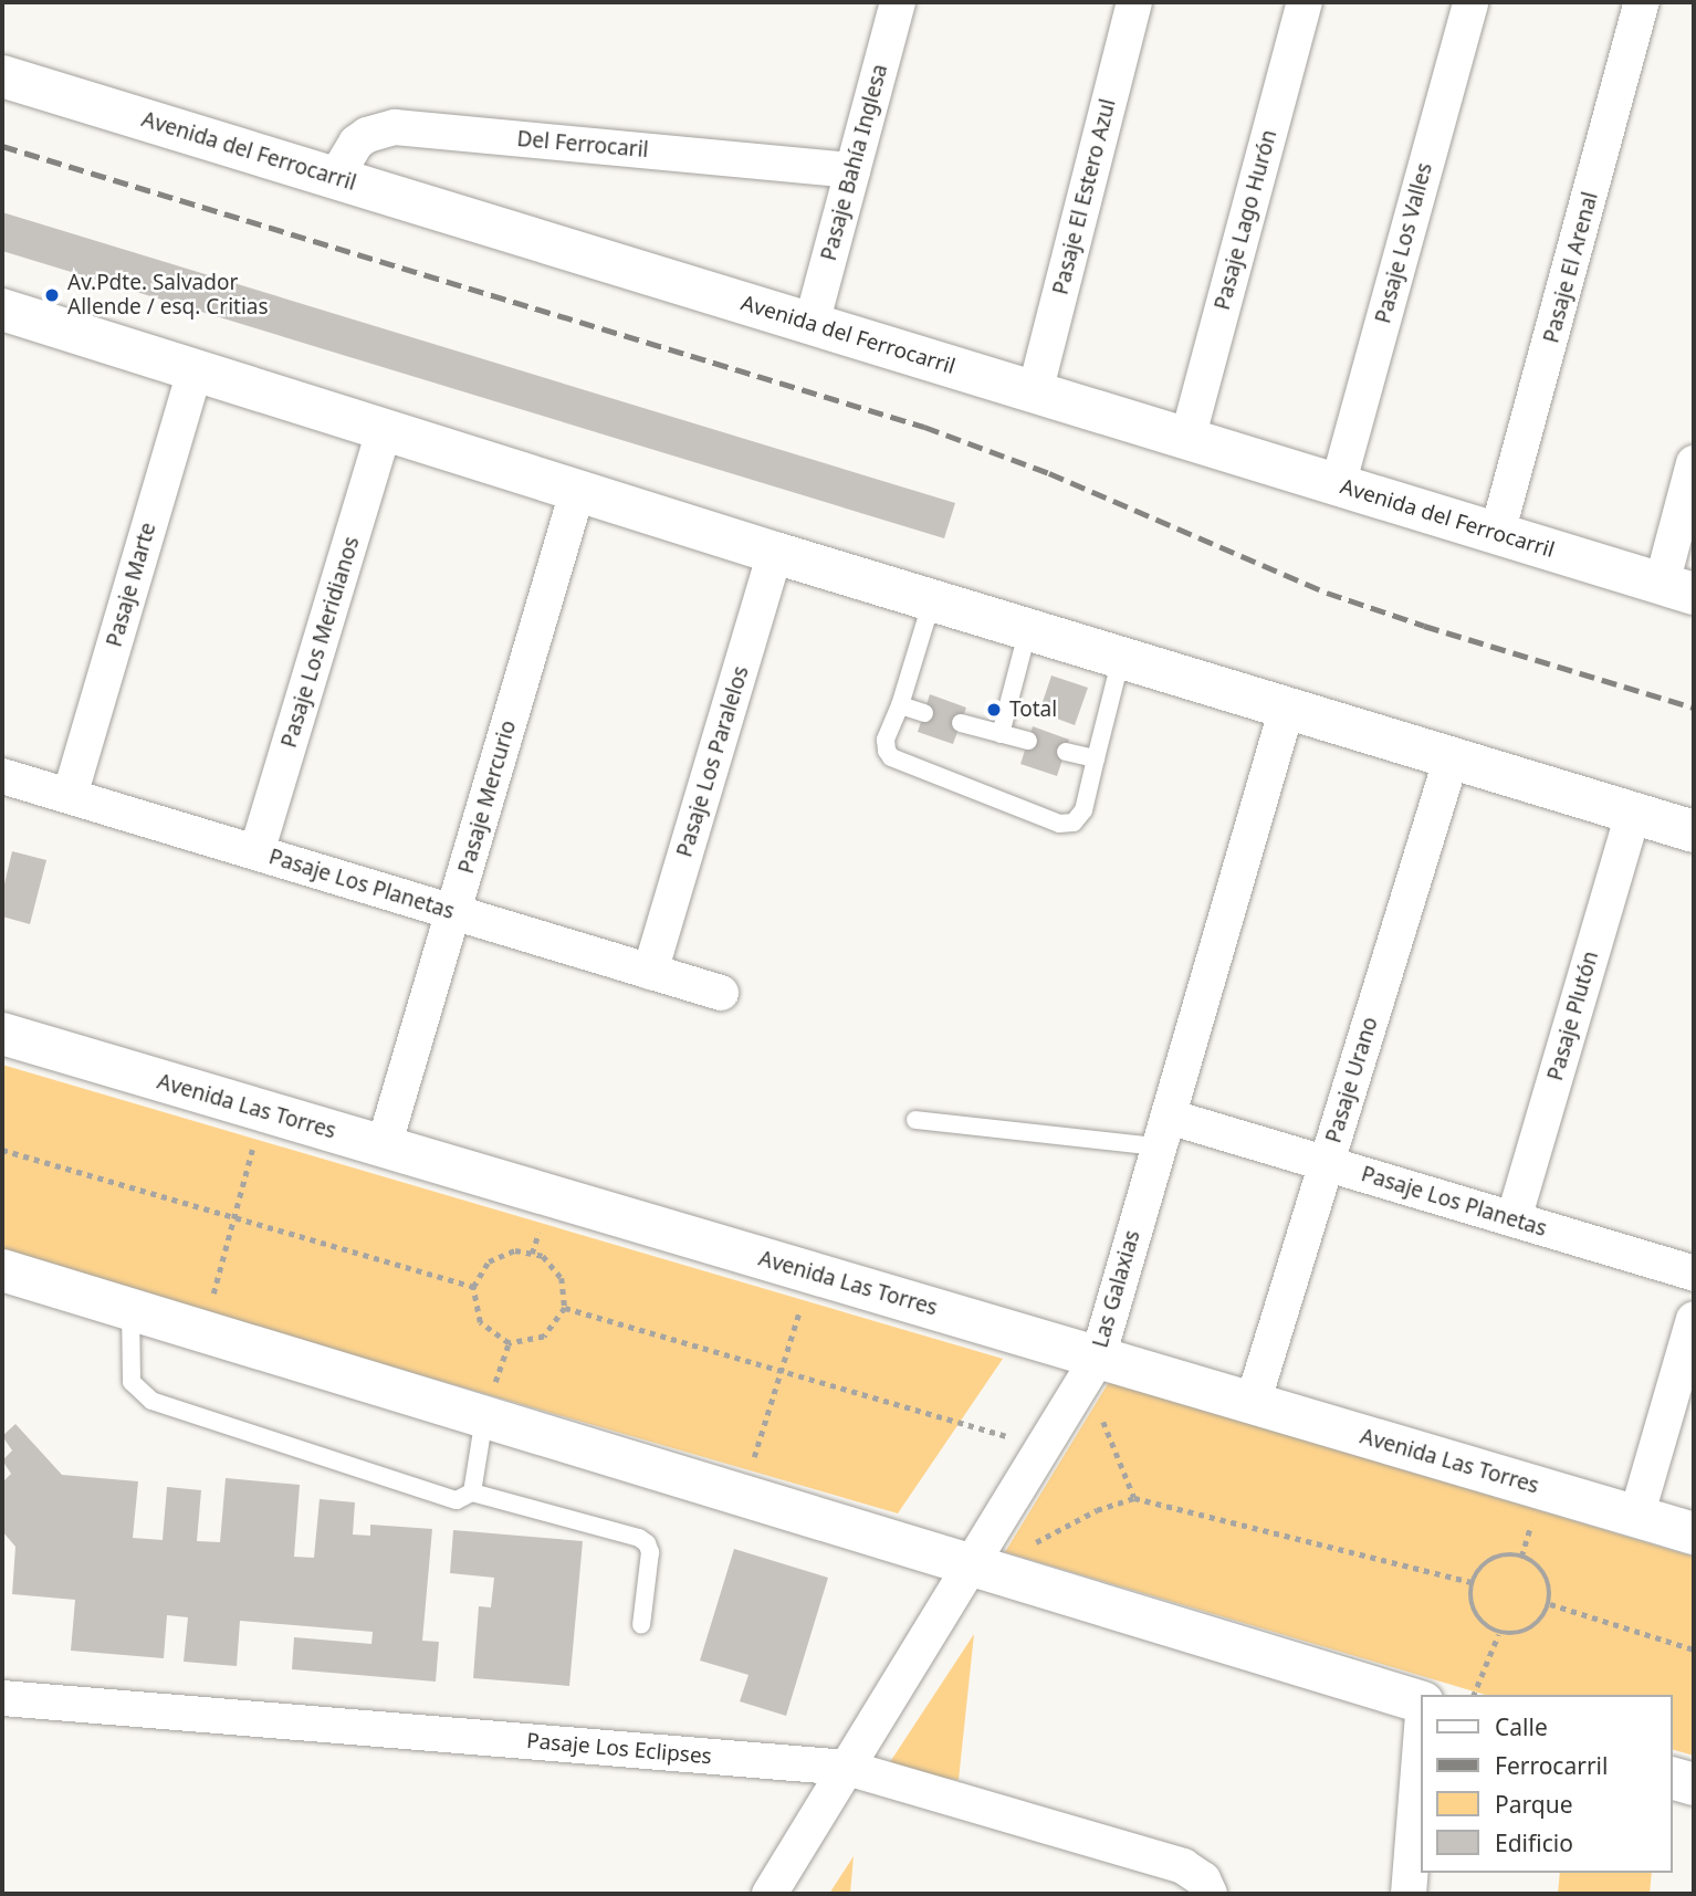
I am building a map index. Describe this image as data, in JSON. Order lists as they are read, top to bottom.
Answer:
{
  "streets": {
    "street": [
      "Del Ferrocaril",
      "Avenida del Ferrocarril",
      "Pasaje Bahía Inglesa",
      "Pasaje El Estero Azul",
      "Pasaje Lago Hurón",
      "Pasaje Los Valles",
      "Pasaje El Arenal",
      "Pasaje Marte",
      "Pasaje Los Meridianos",
      "Pasaje Los Paralelos",
      "Pasaje Mercurio",
      "Pasaje Los Planetas",
      "Pasaje Plutón",
      "Pasaje Urano",
      "Avenida Las Torres",
      "Las Galaxias",
      "Pasaje Los Eclipses"
    ]
  },
  "crossings": [
    ["Del Ferrocaril", "Avenida del Ferrocarril"],
    ["Del Ferrocaril", "Pasaje Bahía Inglesa"],
    ["Avenida del Ferrocarril", "Pasaje Bahía Inglesa"],
    ["Avenida del Ferrocarril", "Pasaje El Estero Azul"],
    ["Avenida del Ferrocarril", "Pasaje Lago Hurón"],
    ["Avenida del Ferrocarril", "Pasaje Los Valles"],
    ["Avenida del Ferrocarril", "Pasaje El Arenal"],
    ["Pasaje Marte", "Pasaje Los Planetas"],
    ["Pasaje Los Meridianos", "Pasaje Los Planetas"],
    ["Pasaje Los Paralelos", "Pasaje Los Planetas"],
    ["Pasaje Mercurio", "Pasaje Los Planetas"],
    ["Pasaje Mercurio", "Avenida Las Torres"],
    ["Pasaje Los Planetas", "Pasaje Plutón"],
    ["Pasaje Los Planetas", "Pasaje Urano"],
    ["Pasaje Los Planetas", "Las Galaxias"],
    ["Pasaje Urano", "Avenida Las Torres"],
    ["Avenida Las Torres", "Las Galaxias"],
    ["Las Galaxias", "Pasaje Los Eclipses"]
  ],
  "places": ["Av.Pdte. Salvador Allende / esq. Critias", "Total"],
  "legend": [
    "Calle",
    "Ferrocarril",
    "Parque",
    "Edificio"
  ]
}
